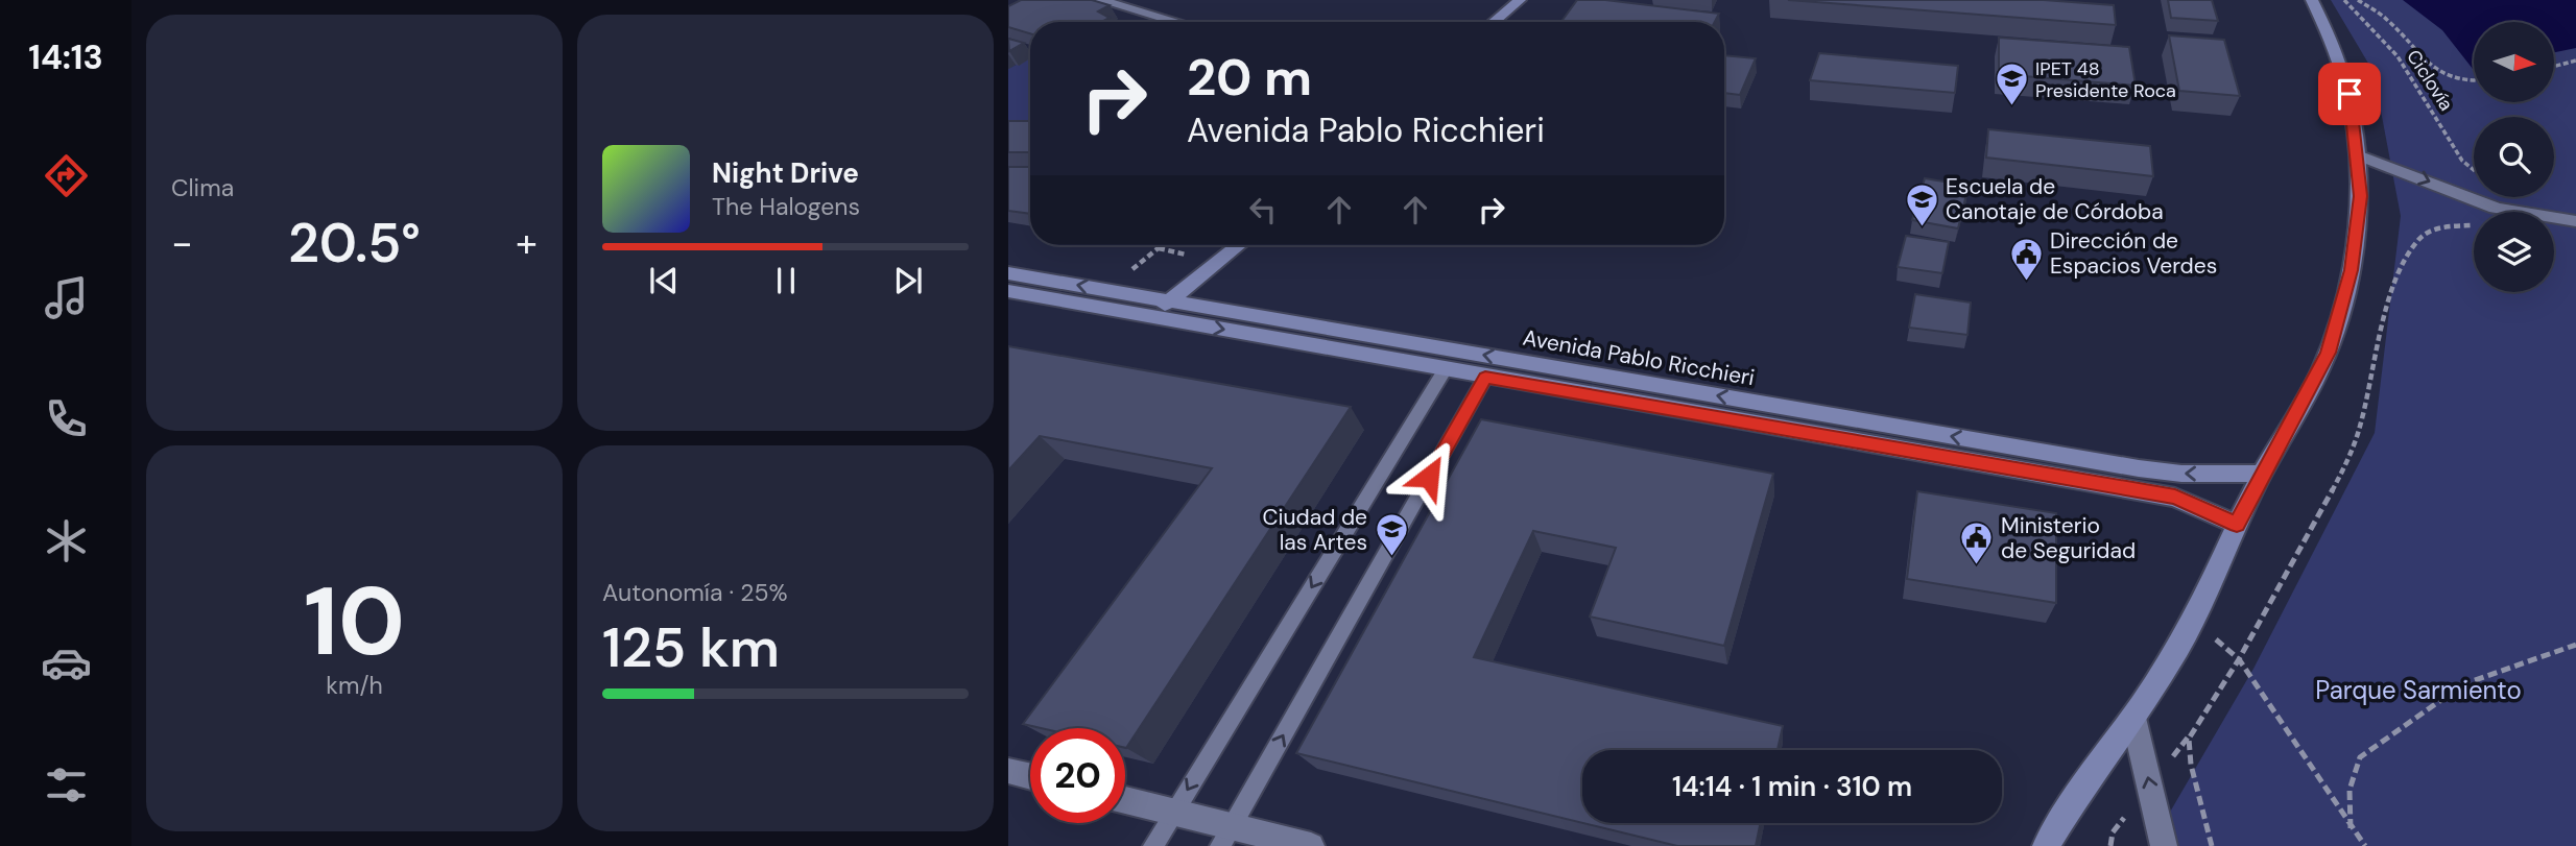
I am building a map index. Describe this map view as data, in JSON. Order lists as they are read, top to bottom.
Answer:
{
  "streets": {
    "main road": ["Avenida Pablo Ricchieri"],
    "path": ["Ciclovía"]
  },
  "parks": ["Parque Sarmiento"],
  "places": {
    "school or university": ["IPET 48 Presidente Roca", "Escuela de Canotaje de Córdoba", "Ciudad de las Artes"],
    "public building": ["Dirección de Espacios Verdes", "Ministerio de Seguridad"]
  },
  "north": "right",
  "page": {
    "tabs": "14:13",
    "tile": [
      "Clima",
      ["10", "km/h"],
      ["Autonomía · 25%", "125 km"]
    ],
    "turn": ["20 m", "Avenida Pablo Ricchieri"],
    "song": ["Night Drive", "The Halogens"],
    "heat": ["−", "20.5°", "+"],
    "limit": "20",
    "trip": "14:14 · 1 min · 310 m"
  }
}
